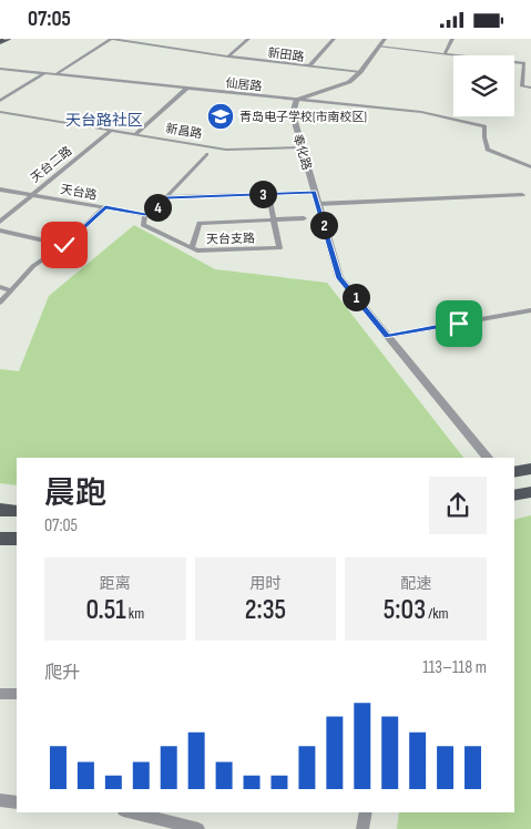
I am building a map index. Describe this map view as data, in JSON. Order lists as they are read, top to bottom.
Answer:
{
  "streets": {
    "street": [
      "新田路",
      "仙居路",
      "新昌路",
      "奉化路",
      "天台二路",
      "天台路",
      "天台支路"
    ]
  },
  "crossings": [
    ["仙居路", "奉化路"],
    ["新昌路", "奉化路"],
    ["新昌路", "天台二路"],
    ["天台二路", "天台路"],
    ["天台路", "天台支路"]
  ],
  "districts": ["天台路社区"],
  "places": {
    "school or university": ["青岛电子学校(市南校区)"]
  },
  "page": {
    "status": "07:05",
    "pins": [
      "3",
      "4",
      "2",
      "1"
    ],
    "heading": ["晨跑", "07:05"],
    "stats": [
      ["距离", "0.51 km"],
      ["用时", "2:35"],
      ["配速", "5:03 /km"]
    ],
    "chart": ["爬升", "113–118 m"]
  }
}
